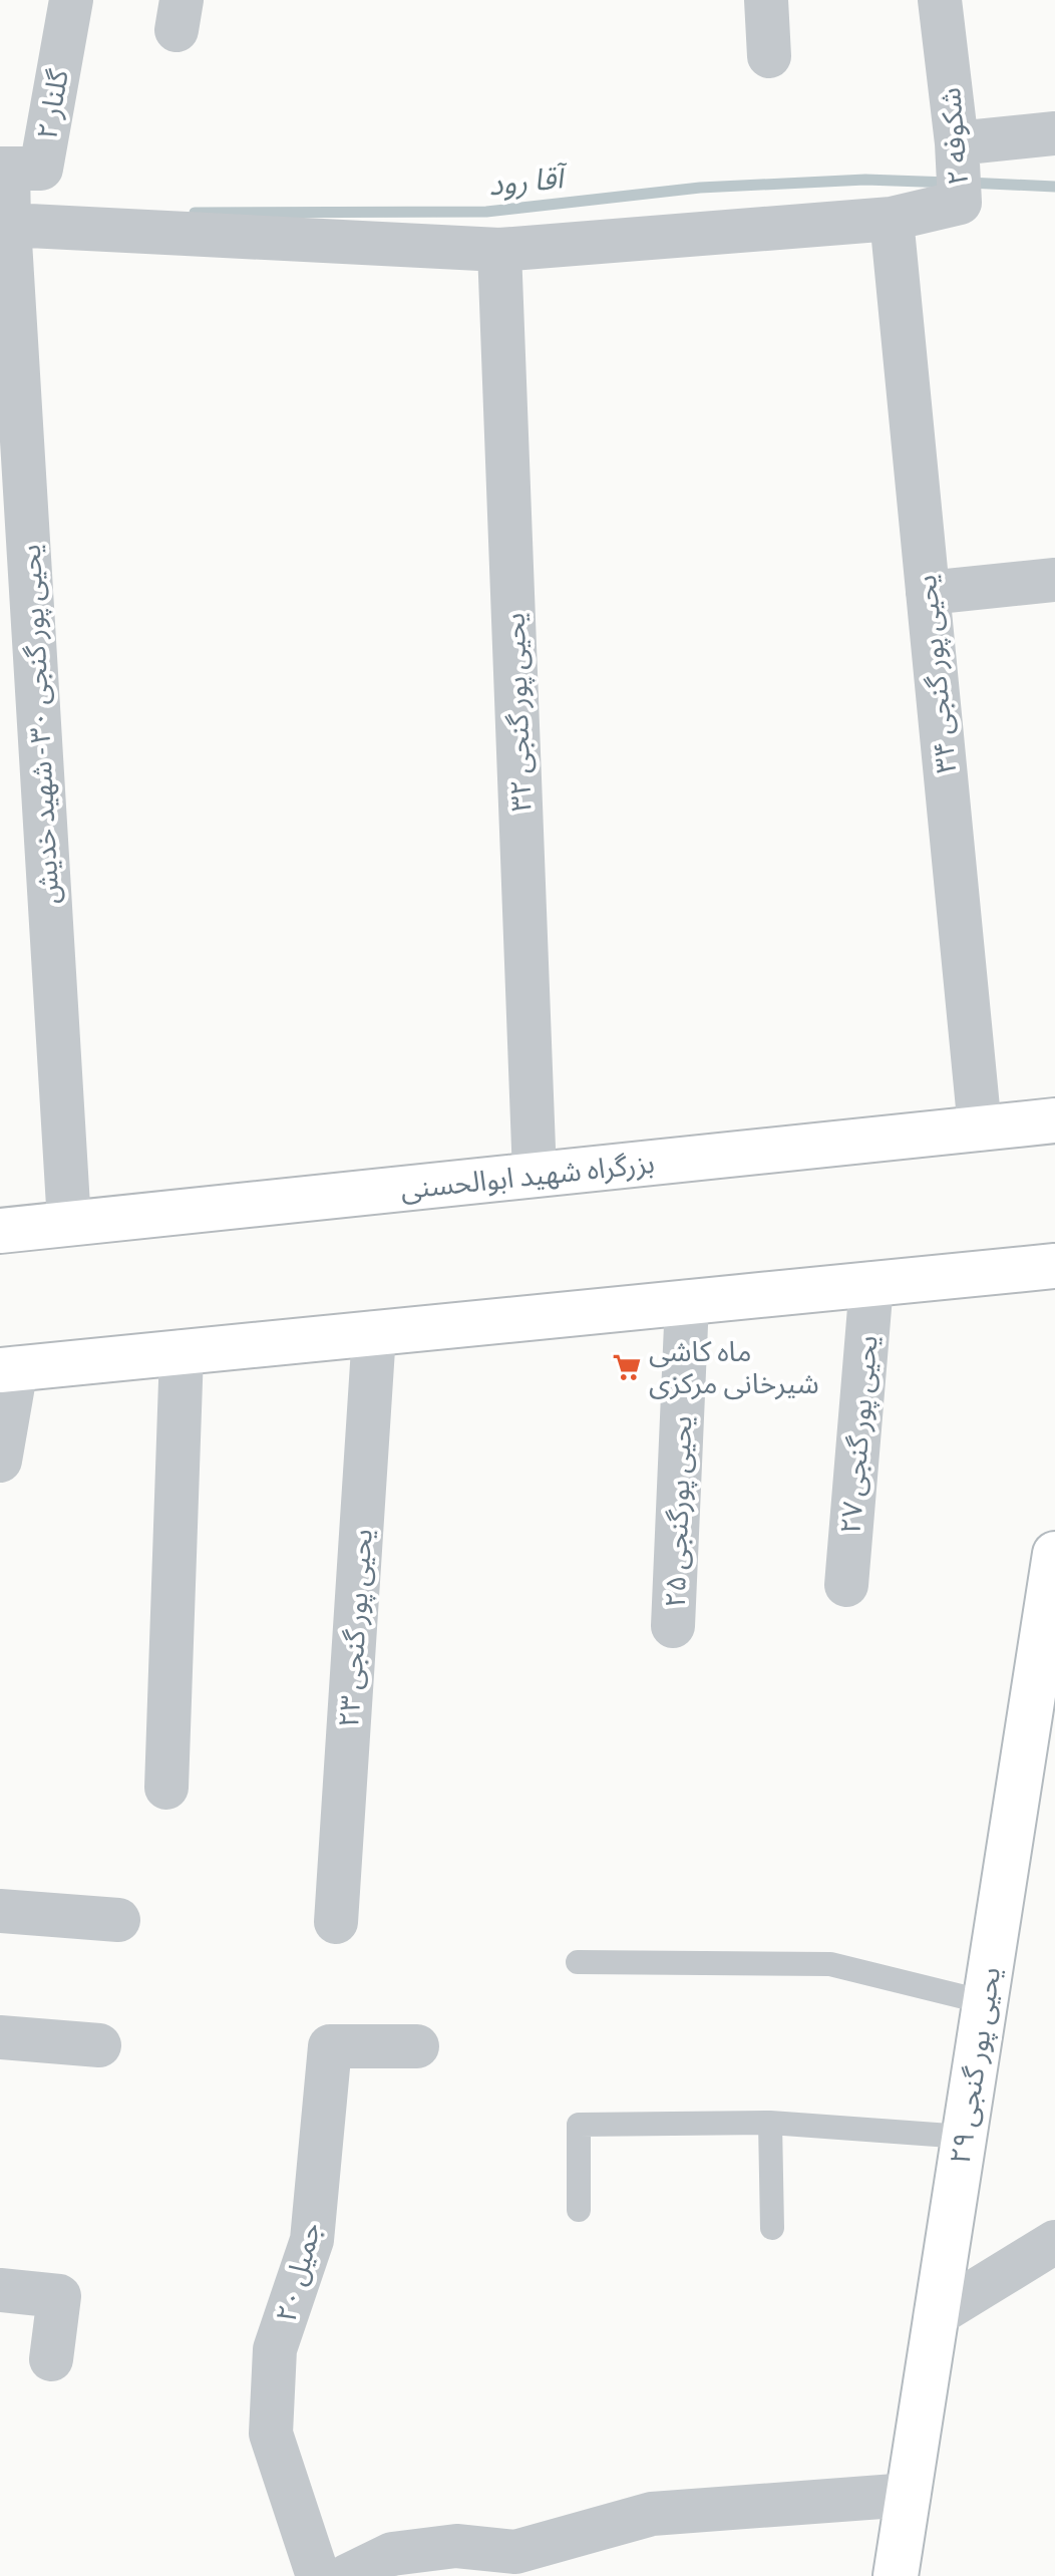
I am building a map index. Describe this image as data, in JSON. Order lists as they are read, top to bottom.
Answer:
{
  "streets": {
    "main road": ["بزرگراه شهید ابوالحسنی", "یحیی پور گنجی ۲۹"],
    "street": [
      "گلنار ۲",
      "شکوفه ۲",
      "یحیی پور گنجی ۳۴",
      "یحیی پور گنجی ۳۲",
      "یحیی پور گنجی ۳۰ - شهید خدیش",
      "یحیی پور گنجی ۲۷",
      "یحیی پورگنجی ۲۵",
      "یحیی پور گنجی ۲۳",
      "جمیل ۲۰"
    ]
  },
  "crossings": [
    ["گلنار ۲", "یحیی پور گنجی ۳۰ - شهید خدیش"],
    ["شکوفه ۲", "یحیی پور گنجی ۳۴"],
    ["شکوفه ۲", "یحیی پور گنجی ۳۲"],
    ["شکوفه ۲", "یحیی پور گنجی ۳۰ - شهید خدیش"],
    ["یحیی پور گنجی ۳۴", "بزرگراه شهید ابوالحسنی"],
    ["یحیی پور گنجی ۳۲", "بزرگراه شهید ابوالحسنی"],
    ["یحیی پور گنجی ۳۰ - شهید خدیش", "بزرگراه شهید ابوالحسنی"]
  ],
  "water": ["آقا رود"],
  "places": {
    "supermarket": ["ماه کاشی شیرخانی مرکزی"]
  }
}
